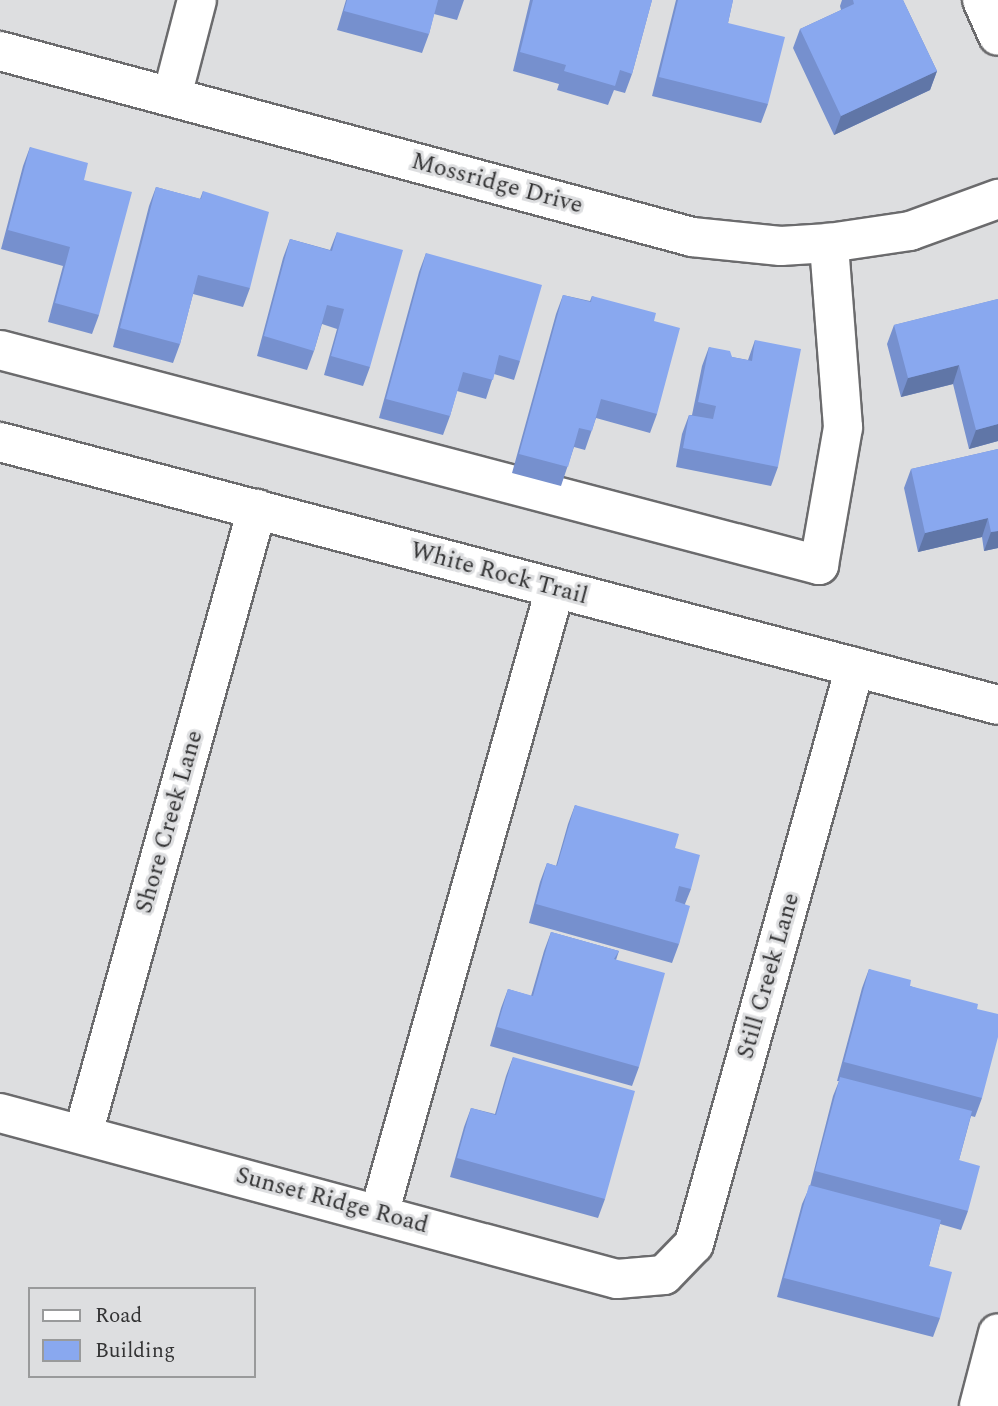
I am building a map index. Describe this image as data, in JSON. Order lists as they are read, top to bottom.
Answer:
{
  "streets": {
    "street": [
      "Mossridge Drive",
      "White Rock Trail",
      "Shore Creek Lane",
      "Still Creek Lane",
      "Sunset Ridge Road"
    ]
  },
  "crossings": [
    ["White Rock Trail", "Shore Creek Lane"],
    ["White Rock Trail", "Still Creek Lane"],
    ["Shore Creek Lane", "Sunset Ridge Road"],
    ["Still Creek Lane", "Sunset Ridge Road"]
  ],
  "legend": ["Road", "Building"]
}
